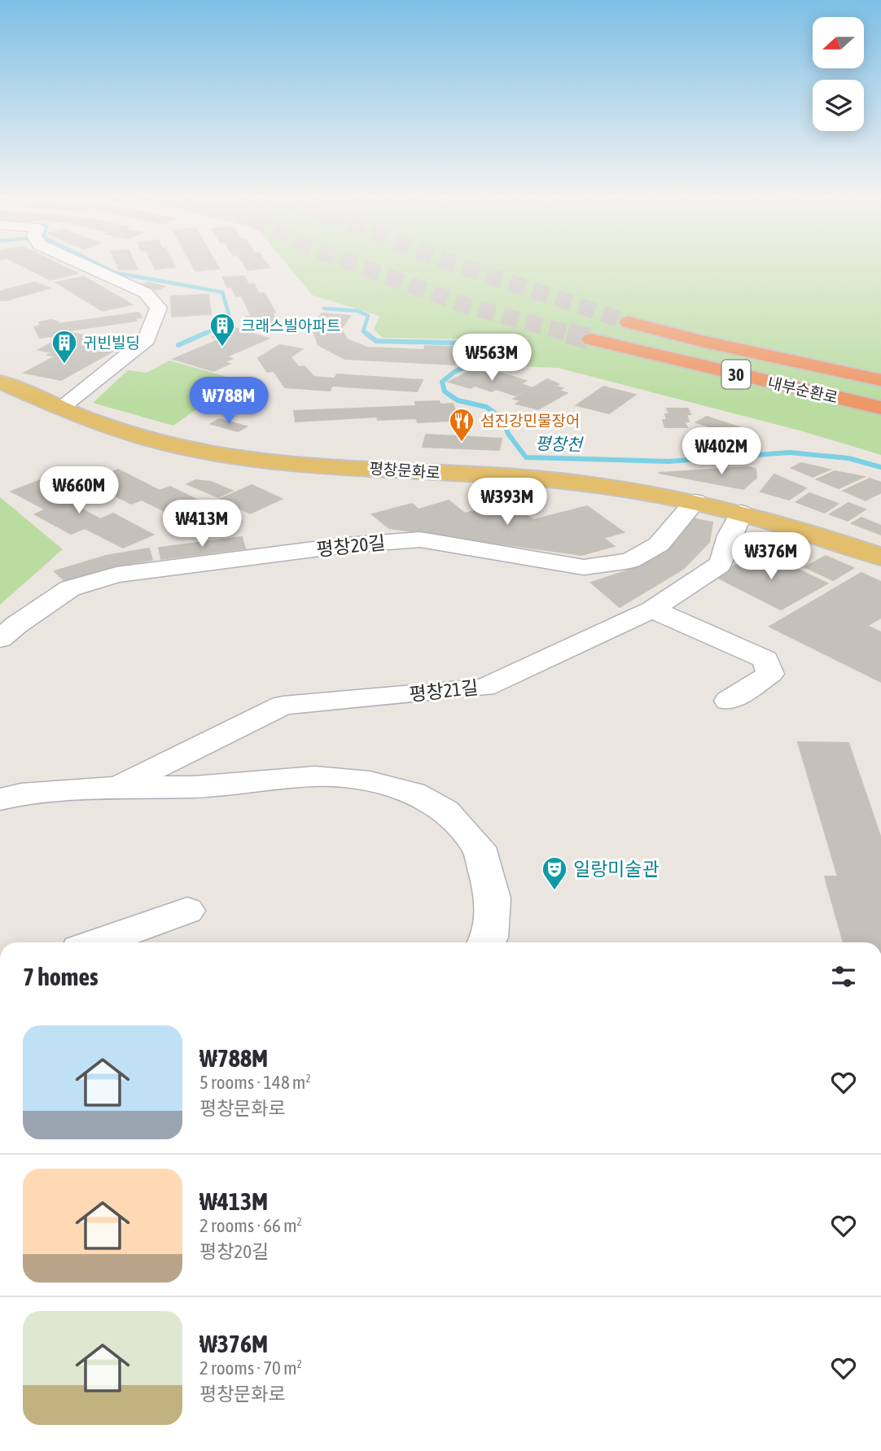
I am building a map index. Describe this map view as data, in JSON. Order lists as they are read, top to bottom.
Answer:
{
  "streets": {
    "highway": ["30", "내부순환로"],
    "main road": ["평창문화로"],
    "street": ["평창20길", "평창21길"]
  },
  "crossings": [
    ["평창문화로", "평창20길"],
    ["평창문화로", "평창21길"]
  ],
  "water": ["평창천"],
  "places": {
    "building": ["크래스빌아파트", "귀빈빌딩"],
    "restaurant": ["섬진강민물장어"],
    "theatre": ["일랑미술관"]
  },
  "north": "left",
  "page": {
    "price": [
      "₩563M",
      "₩788M",
      "₩402M",
      "₩660M",
      "₩393M",
      "₩413M",
      "₩376M"
    ],
    "heading": "7 homes",
    "list": [
      {
        "name": "₩788M",
        "note": "5 rooms · 148 m² · 평창문화로"
      },
      {
        "name": "₩413M",
        "note": "2 rooms · 66 m² · 평창20길"
      },
      {
        "name": "₩376M",
        "note": "2 rooms · 70 m² · 평창문화로"
      }
    ]
  }
}
